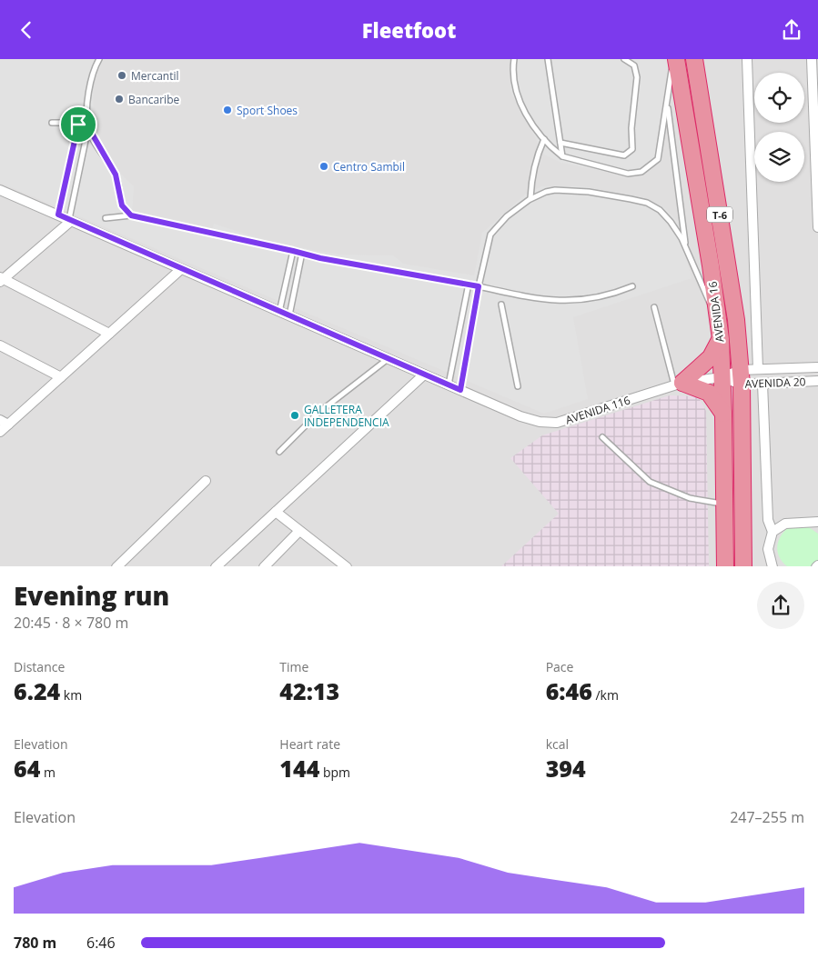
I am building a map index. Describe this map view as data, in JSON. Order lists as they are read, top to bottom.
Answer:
{
  "streets": {
    "highway": ["T-6", "AVENIDA 16"],
    "street": ["AVENIDA 20", "AVENIDA 116"]
  },
  "crossings": [
    ["AVENIDA 16", "AVENIDA 20"],
    ["AVENIDA 16", "AVENIDA 116"],
    ["AVENIDA 20", "AVENIDA 116"]
  ],
  "places": [
    "Mercantil",
    "Bancaribe",
    "Sport Shoes",
    "Centro Sambil",
    "GALLETERA INDEPENDENCIA"
  ],
  "page": {
    "header": "Fleetfoot",
    "heading": ["Evening run", "20:45 · 8 × 780 m"],
    "stats": [
      ["Distance", "6.24 km"],
      ["Time", "42:13"],
      ["Pace", "6:46 /km"],
      ["Elevation", "64 m"],
      ["Heart rate", "144 bpm"],
      ["kcal", "394"]
    ],
    "chart": ["Elevation", "247–255 m"],
    "list": [
      {
        "name": "780 m",
        "note": "6:46"
      }
    ]
  }
}
